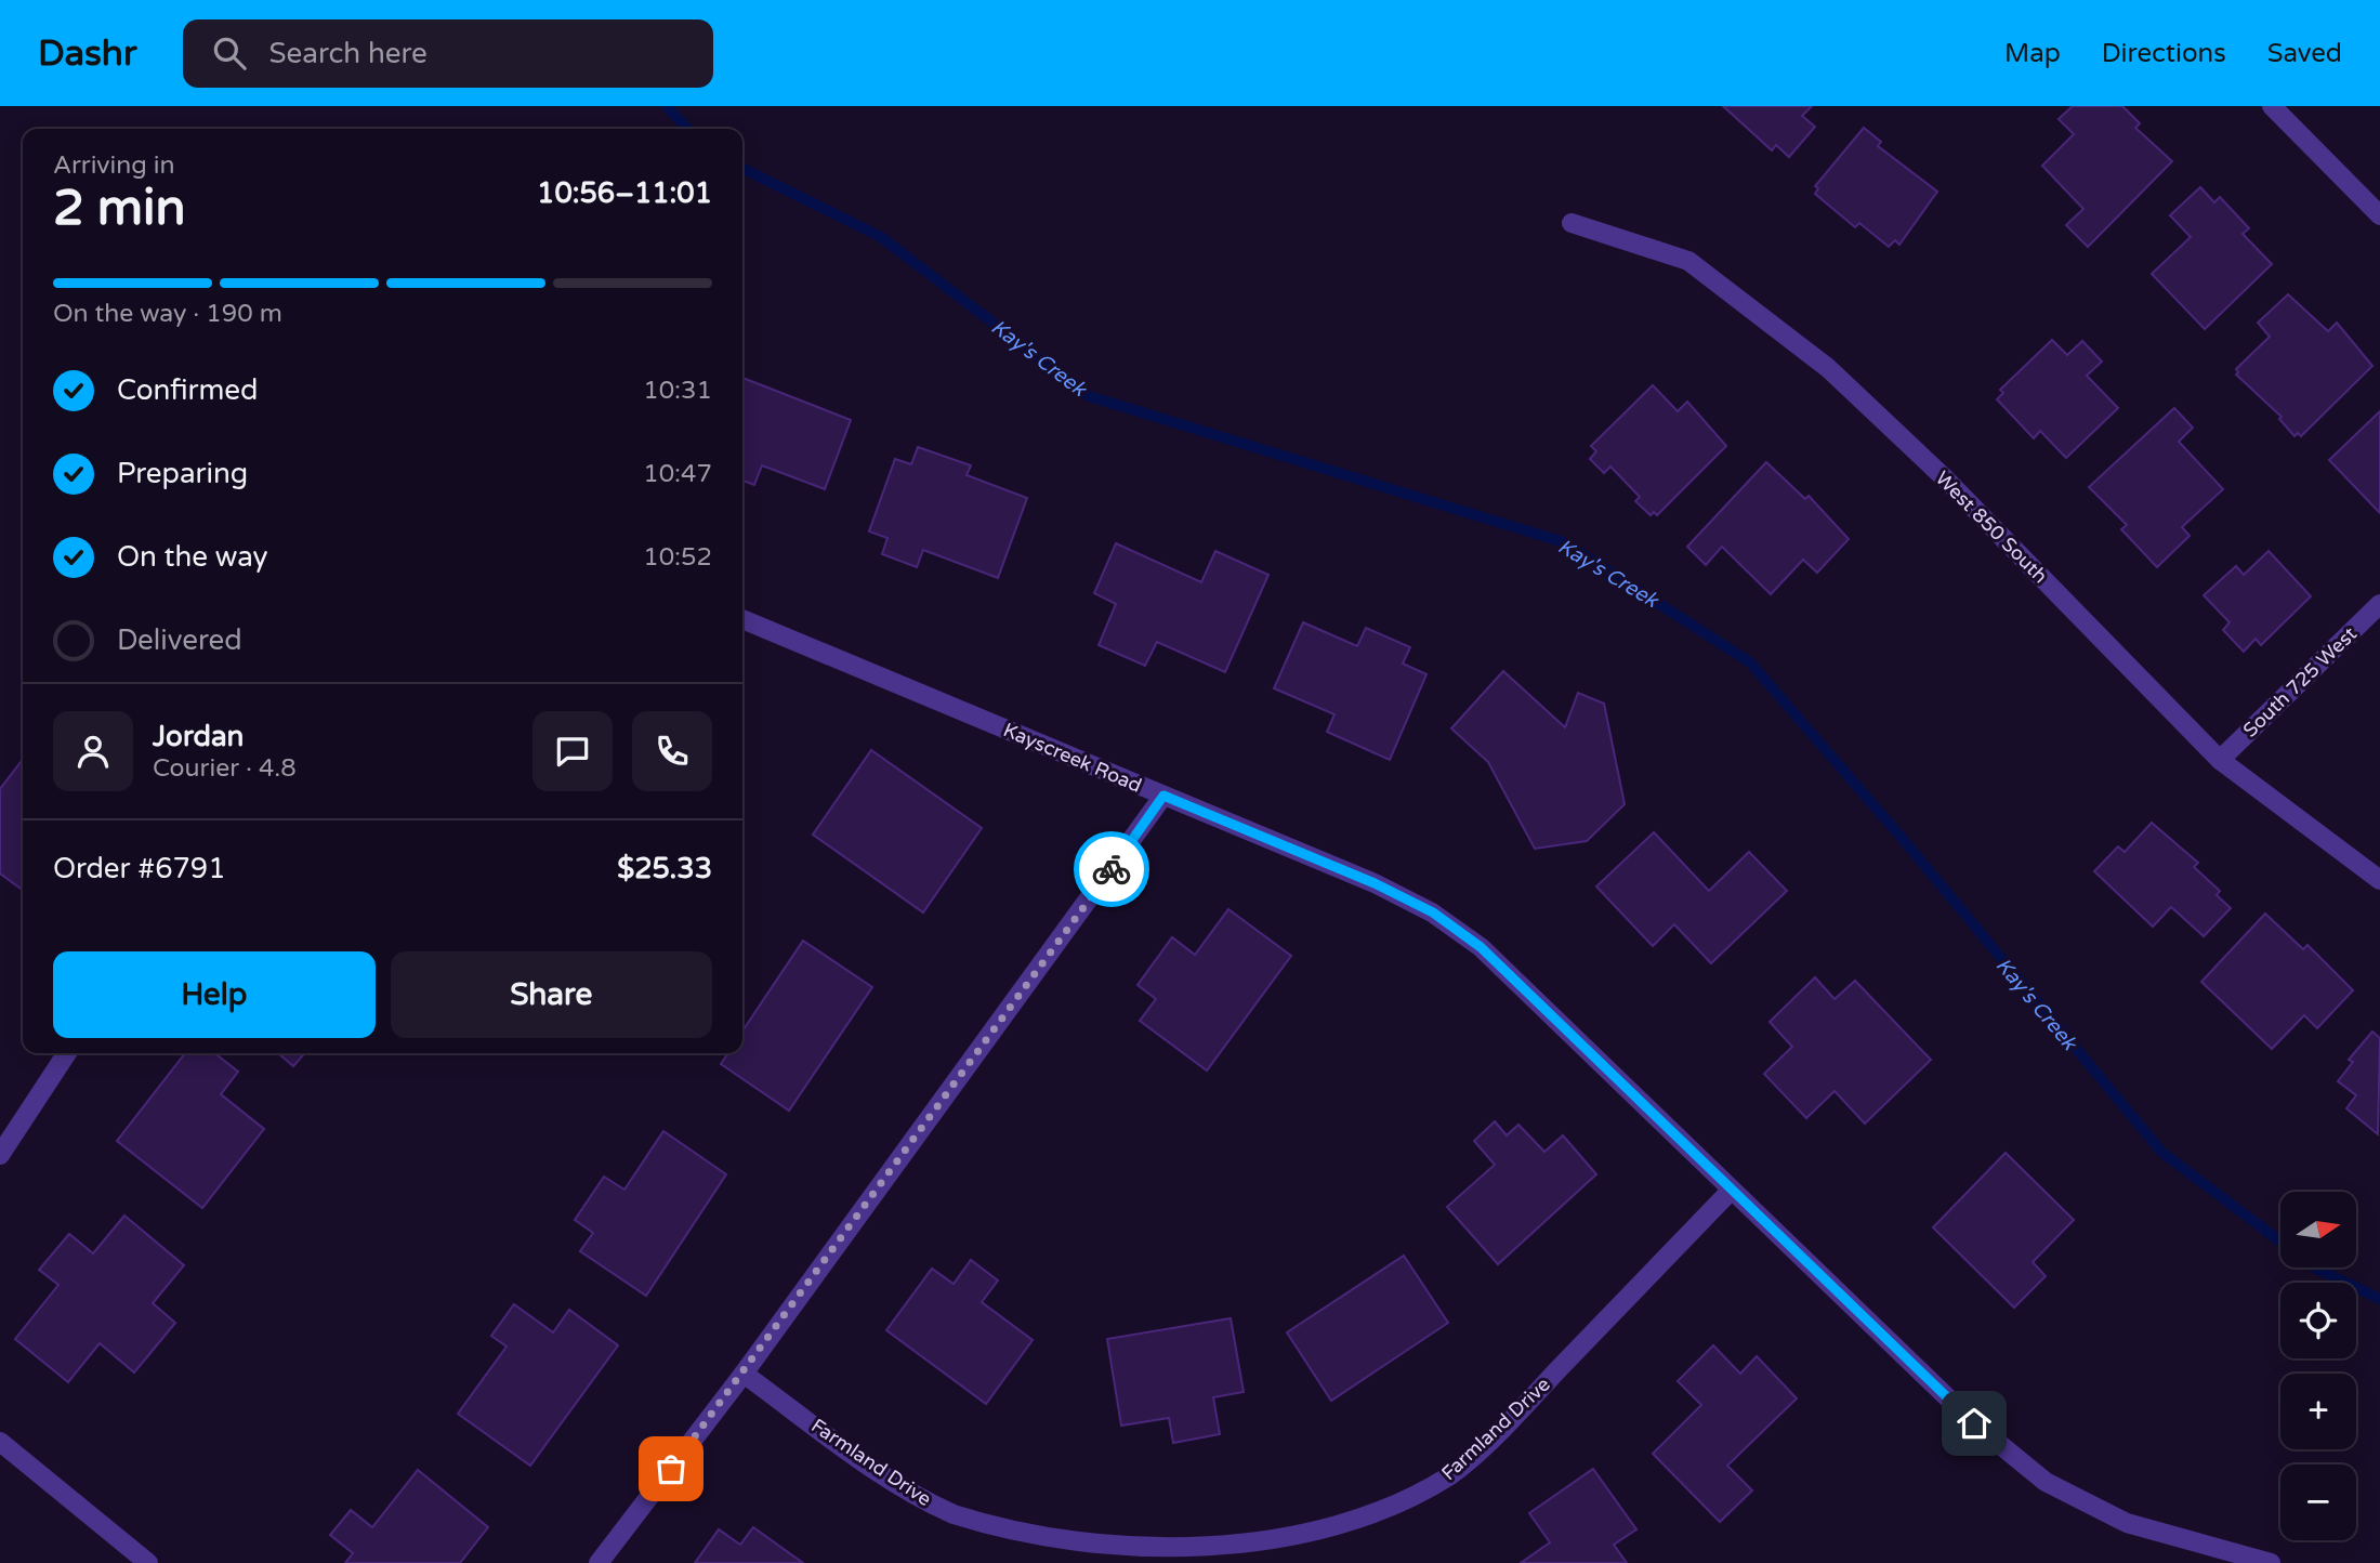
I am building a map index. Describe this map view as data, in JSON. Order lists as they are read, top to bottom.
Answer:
{
  "streets": {
    "street": [
      "West 850 South",
      "South 725 West",
      "Kayscreek Road",
      "Farmland Drive"
    ]
  },
  "crossings": [
    ["West 850 South", "South 725 West"],
    ["Kayscreek Road", "Farmland Drive"]
  ],
  "water": ["Kay's Creek"],
  "north": "right",
  "page": {
    "header": "Dashr",
    "search": "Search here",
    "nav": ["Map", "Directions", "Saved"],
    "heading": ["2 min", "Arriving in", "10:56–11:01"],
    "panel": [
      "Jordan",
      "Courier · 4.8",
      "Order #6791",
      "$25.33"
    ],
    "bar": "On the way · 190 m",
    "list": [
      ["Confirmed", "10:31"],
      ["Preparing", "10:47"],
      ["On the way", "10:52"],
      "Delivered"
    ],
    "buttons": ["Help", "Share"],
    "map_buttons": ["+", "−"]
  }
}
